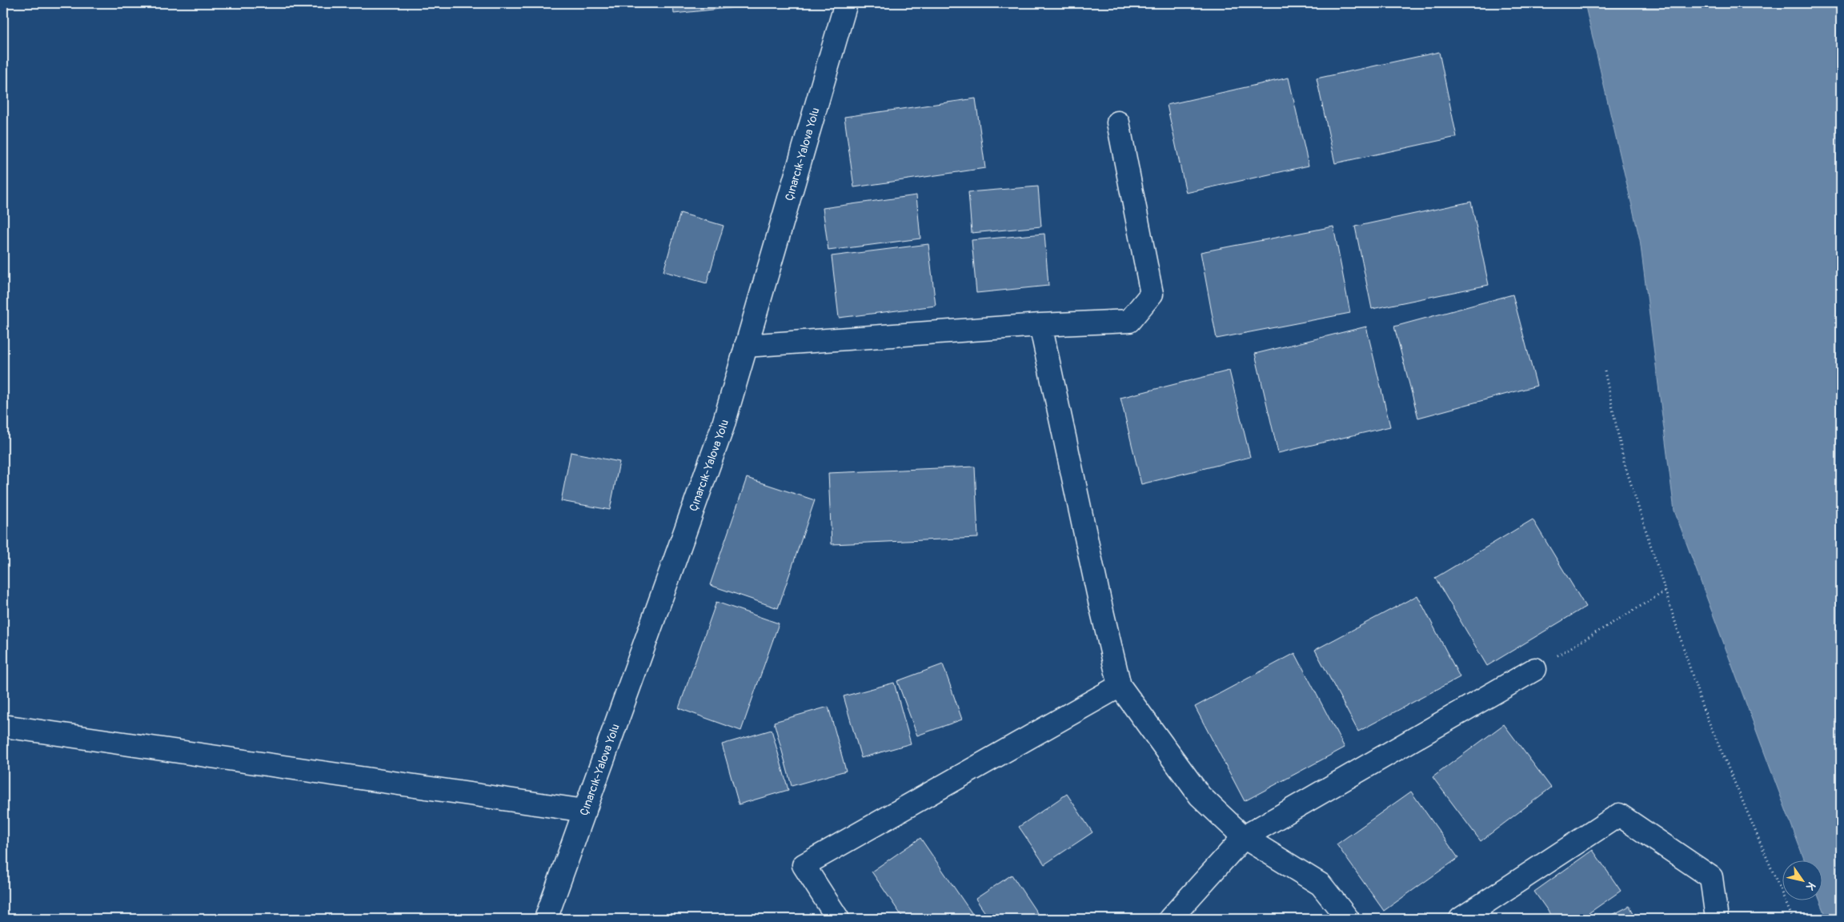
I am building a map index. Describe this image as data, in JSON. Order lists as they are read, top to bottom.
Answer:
{
  "streets": {
    "street": ["Çınarcık-Yalova Yolu"]
  },
  "north": "bottom right"
}
